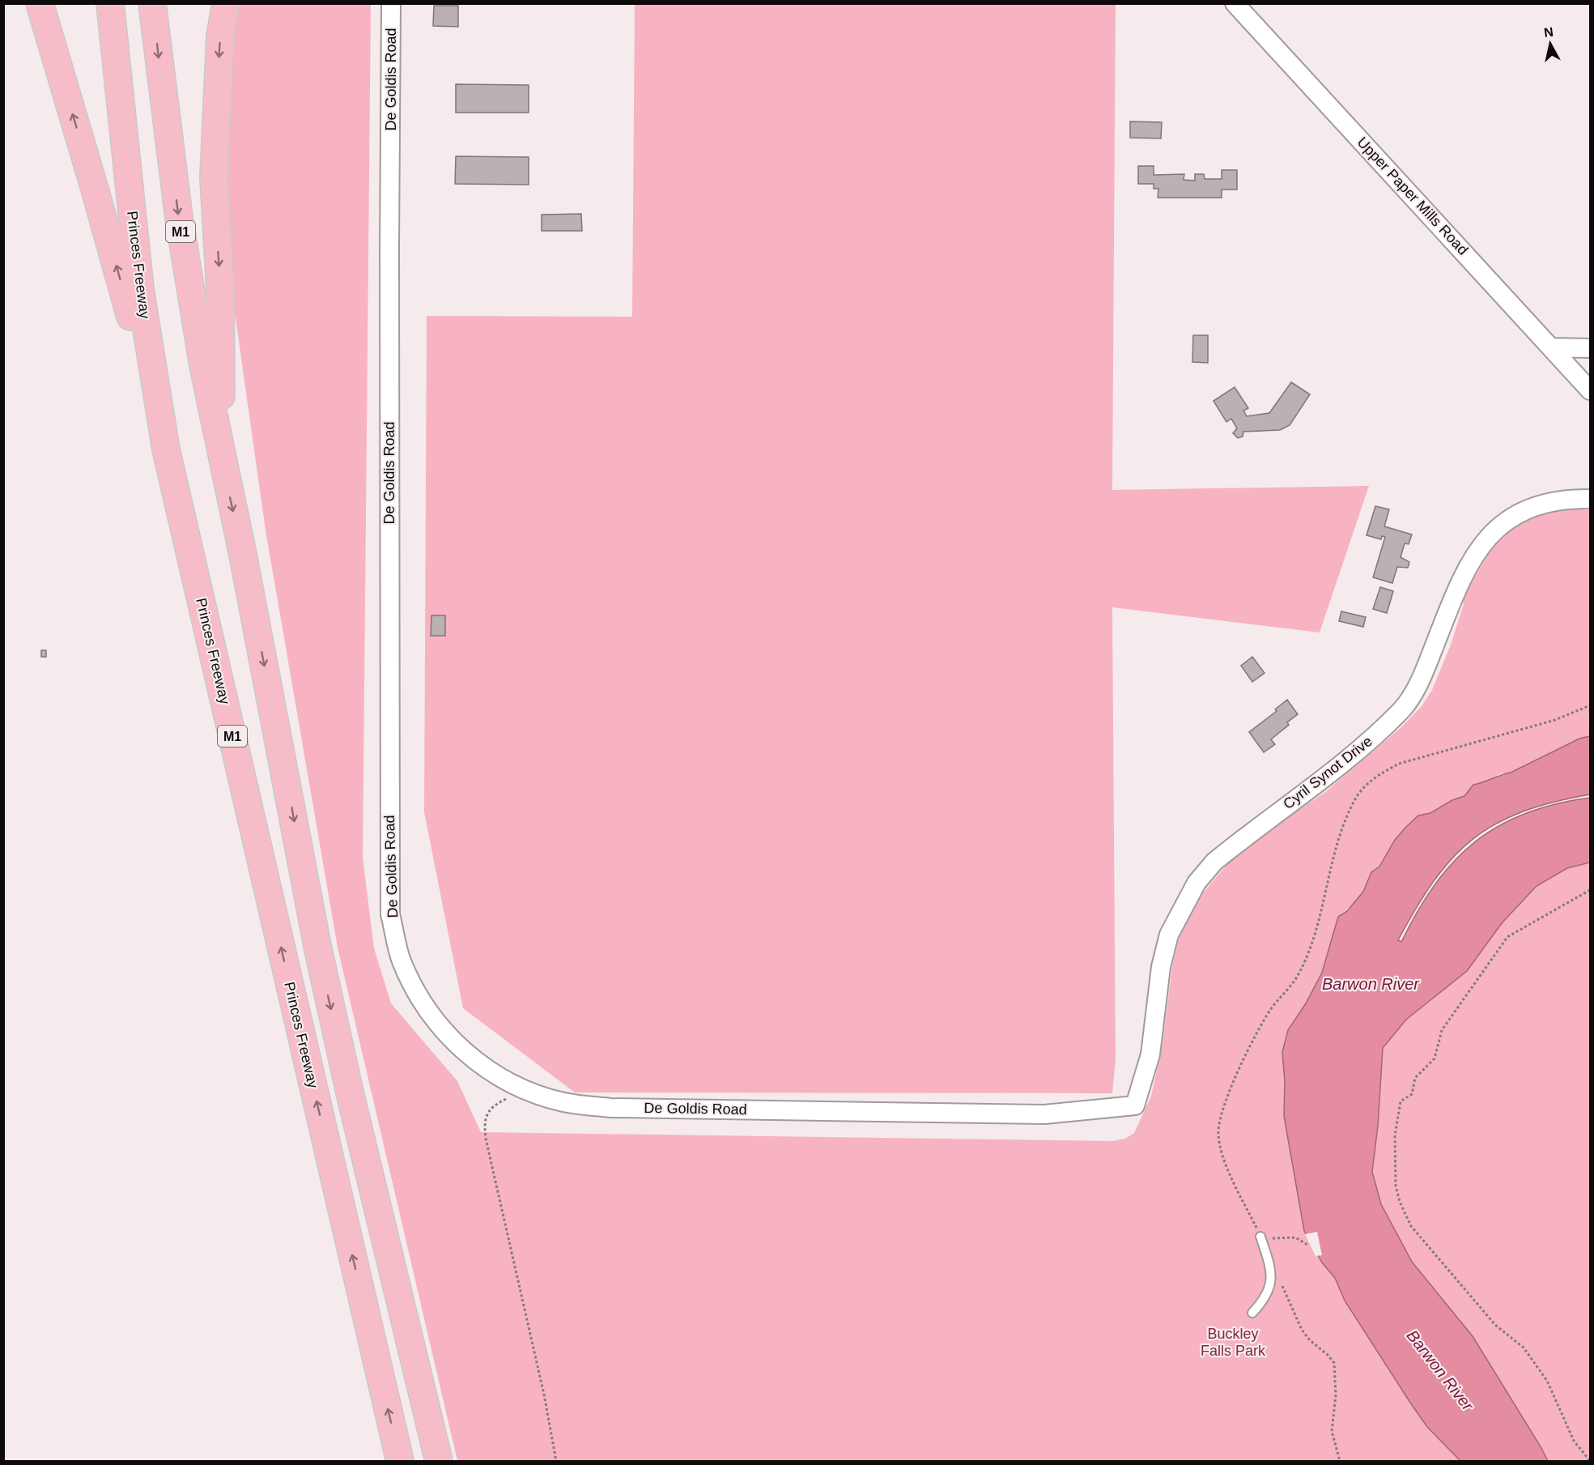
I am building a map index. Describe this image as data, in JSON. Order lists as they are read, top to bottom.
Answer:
{
  "streets": {
    "highway": ["M1", "Princes Freeway"],
    "street": ["De Goldis Road", "Upper Paper Mills Road", "Cyril Synot Drive"]
  },
  "crossings": [
    ["De Goldis Road", "Cyril Synot Drive"]
  ],
  "water": ["Barwon River"],
  "parks": ["Buckley Falls Park"],
  "north": "top"
}
